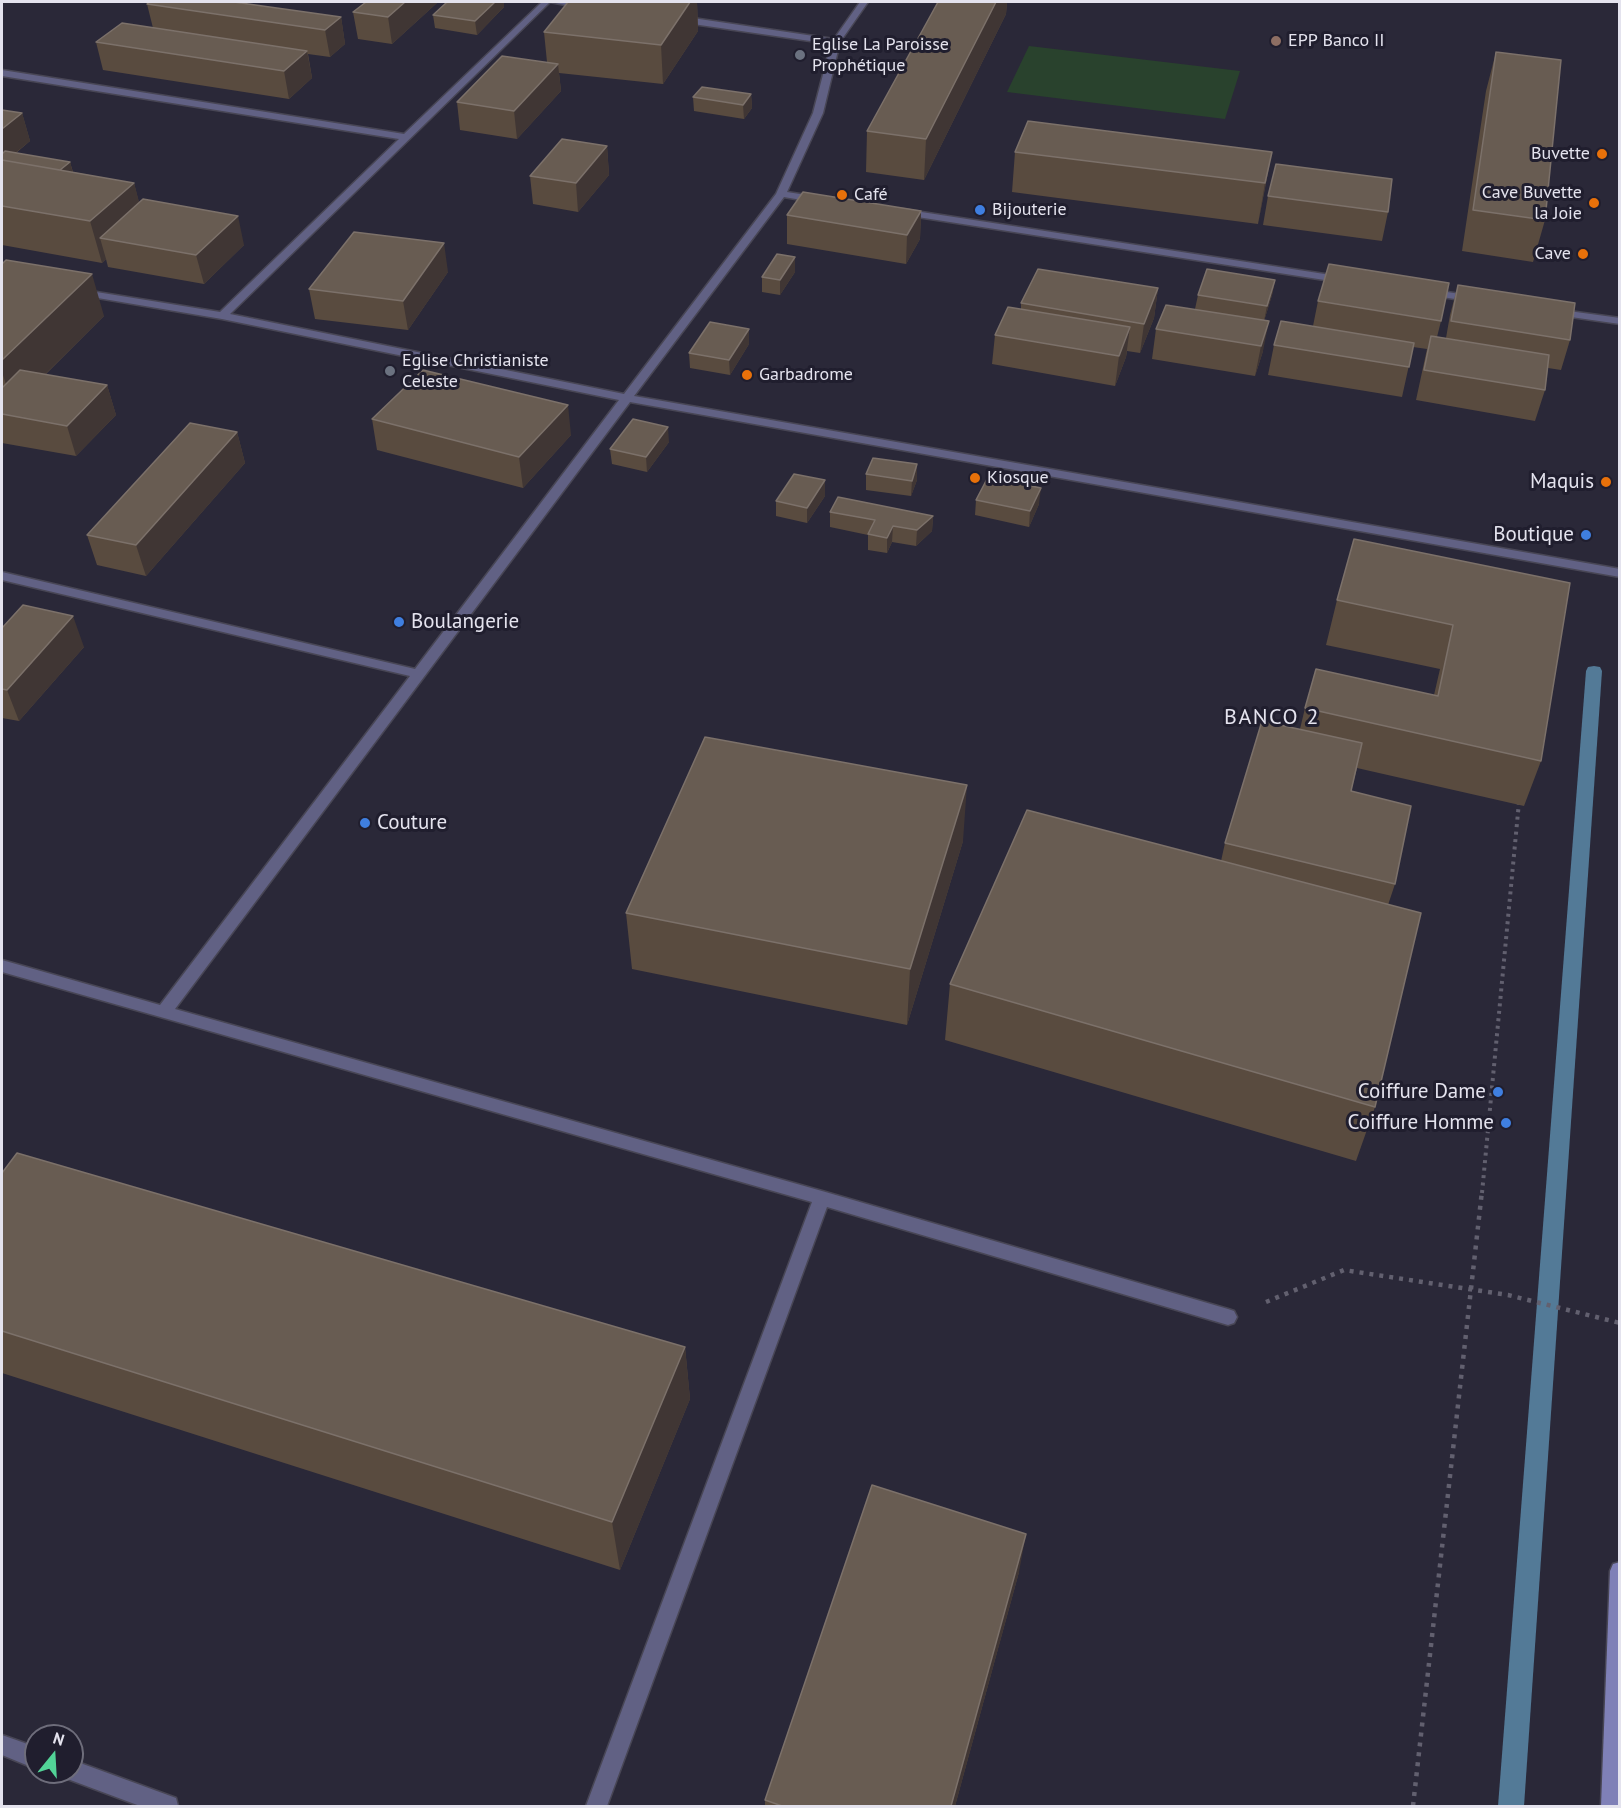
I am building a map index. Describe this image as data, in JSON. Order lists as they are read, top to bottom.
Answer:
{
  "districts": ["BANCO 2"],
  "places": [
    "EPP Banco II",
    "Eglise La Paroisse Prophétique",
    "Buvette",
    "Café",
    "Cave Buvette la Joie",
    "Bijouterie",
    "Cave",
    "Eglise Christianiste Celeste",
    "Garbadrome",
    "Kiosque",
    "Maquis",
    "Boutique",
    "Boulangerie",
    "Couture",
    "Coiffure Dame",
    "Coiffure Homme"
  ],
  "north": "top"
}
